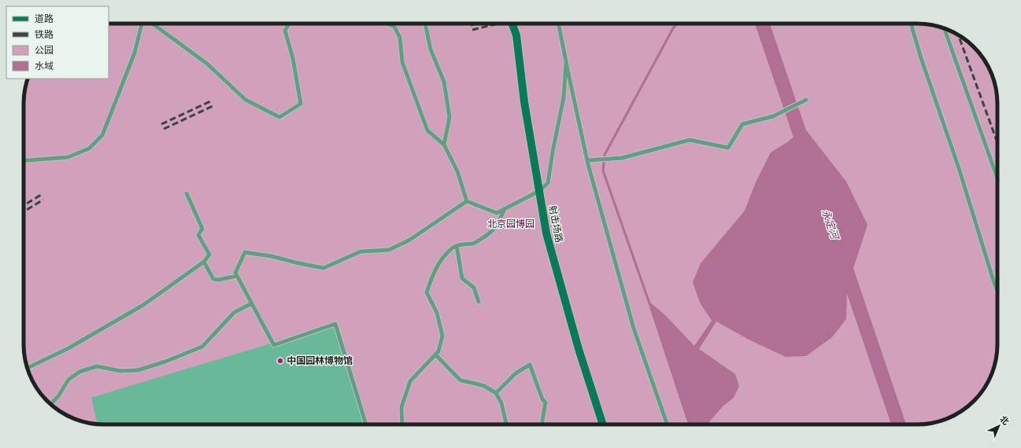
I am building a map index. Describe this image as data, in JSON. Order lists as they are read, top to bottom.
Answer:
{
  "streets": {
    "street": ["射击场路"]
  },
  "water": ["永定河"],
  "parks": ["北京园博园"],
  "places": ["中国园林博物馆"],
  "legend": [
    "道路",
    "铁路",
    "公园",
    "水域"
  ],
  "north": "top right"
}
